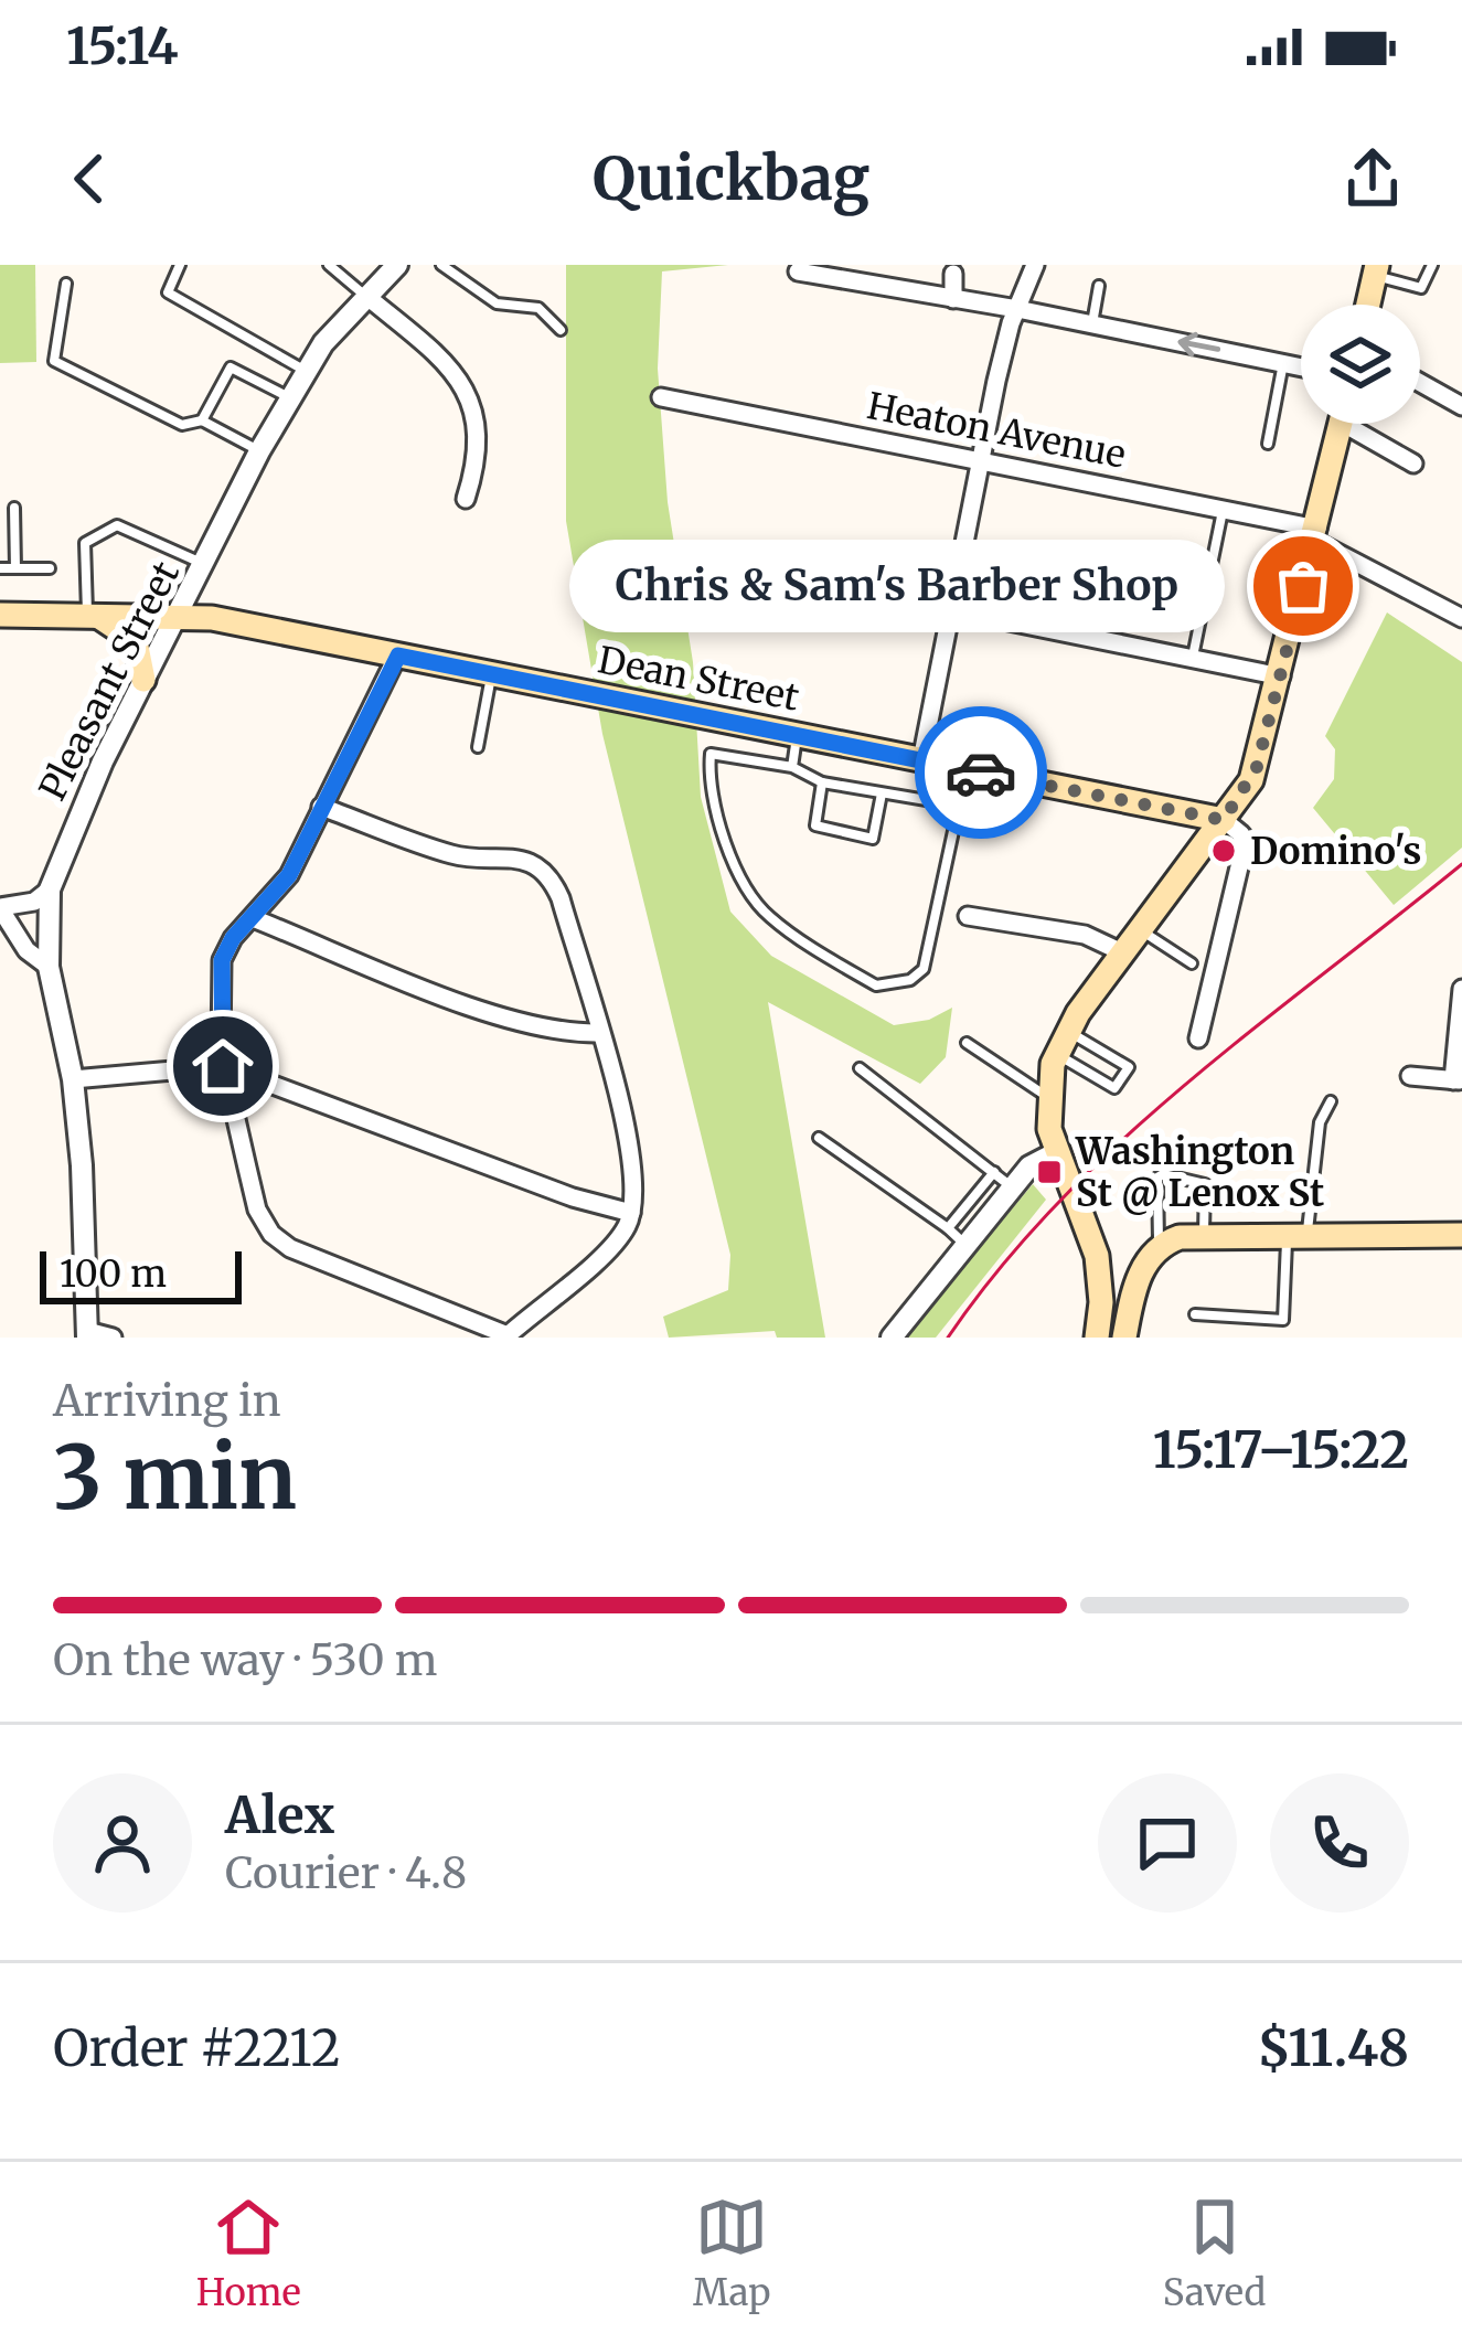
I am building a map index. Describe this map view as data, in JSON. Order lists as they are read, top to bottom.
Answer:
{
  "streets": {
    "main road": ["Dean Street"],
    "street": ["Heaton Avenue", "Pleasant Street"]
  },
  "crossings": [
    ["Dean Street", "Pleasant Street"]
  ],
  "places": {
    "other": ["Chris & Sam's Barber Shop", "Domino's"],
    "transit": ["Washington St @ Lenox St"]
  },
  "scale_bar": "100 m",
  "page": {
    "status": "15:14",
    "header": "Quickbag",
    "bubble": "Chris & Sam's Barber Shop",
    "scale": "100 m",
    "heading": ["3 min", "Arriving in", "15:17–15:22"],
    "panel": [
      "Alex",
      "Courier · 4.8",
      "Order #2212",
      "$11.48"
    ],
    "bar": "On the way · 530 m",
    "tabs": ["Home", "Map", "Saved"]
  }
}
